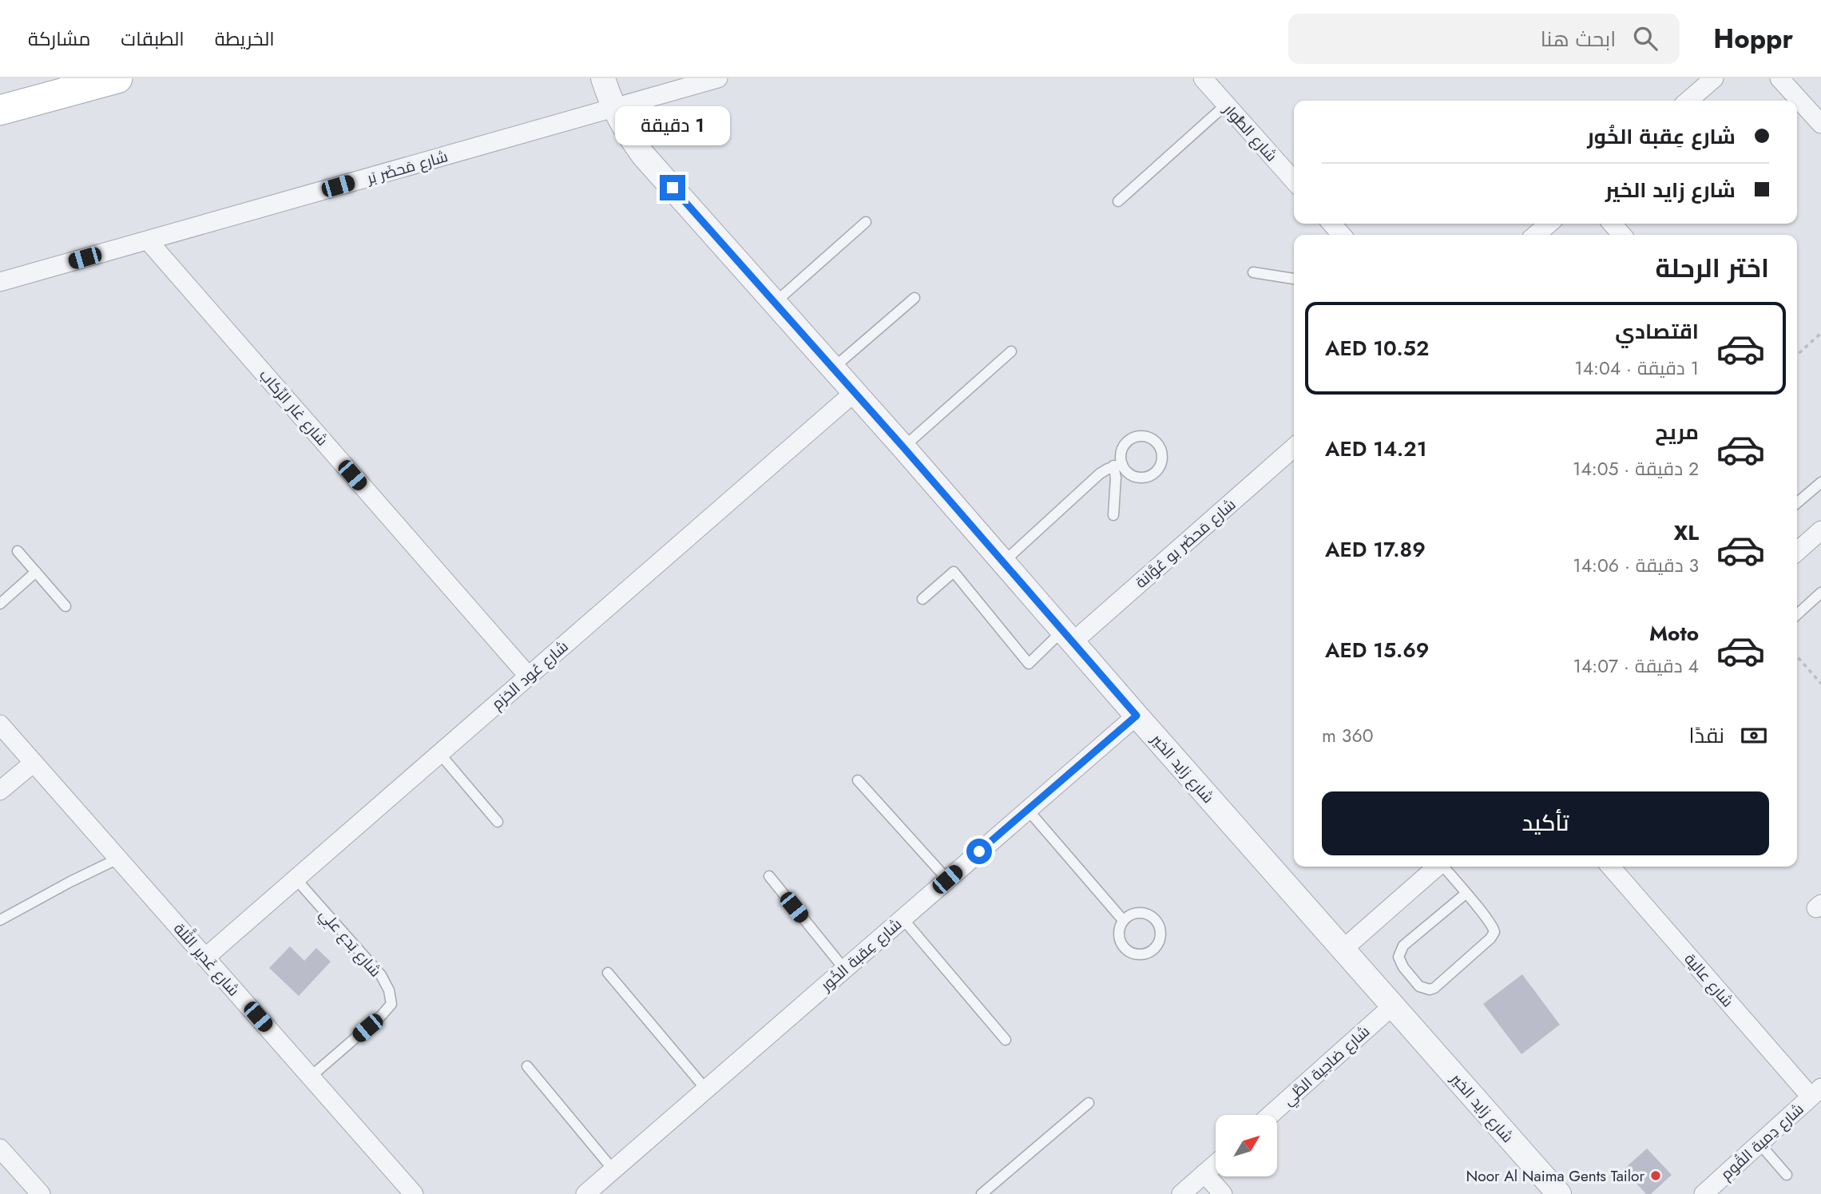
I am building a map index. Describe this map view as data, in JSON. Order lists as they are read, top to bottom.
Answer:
{
  "streets": {
    "street": [
      "شارع الطُّوار",
      "شارع مَحضَر بَر",
      "شارع غار الرِّكاب",
      "شارع مَحضَر بو عُوَّانة",
      "شارع عُود الحَزم",
      "شارع زايد الخير",
      "شارع عِقبة الخُور",
      "شارع غَدير الثَّلة",
      "شارع عالية",
      "شارع ضاحِية الطَّي",
      "شارع دِمية القُوم"
    ],
    "lane": ["شارع بَدع علِي"]
  },
  "crossings": [
    ["شارع مَحضَر بَر", "شارع غار الرِّكاب"],
    ["شارع مَحضَر بَر", "شارع زايد الخير"],
    ["شارع غار الرِّكاب", "شارع عُود الحَزم"],
    ["شارع مَحضَر بو عُوَّانة", "شارع زايد الخير"],
    ["شارع عُود الحَزم", "شارع زايد الخير"],
    ["شارع عُود الحَزم", "شارع بَدع علِي"],
    ["شارع عُود الحَزم", "شارع غَدير الثَّلة"],
    ["شارع زايد الخير", "شارع عِقبة الخُور"],
    ["شارع زايد الخير", "شارع ضاحِية الطَّي"],
    ["شارع بَدع علِي", "شارع غَدير الثَّلة"],
    ["شارع عالية", "شارع دِمية القُوم"]
  ],
  "places": ["Noor Al Naima Gents Tailor"],
  "north": "top right",
  "page": {
    "header": "Hoppr",
    "search": "ابحث هنا",
    "nav": ["الخريطة", "الطبقات", "مشاركة"],
    "banner": ["شارع عِقبة الخُور", "شارع زايد الخير"],
    "bubble": "1 دقيقة",
    "heading": "اختر الرحلة",
    "list": [
      {
        "name": "اقتصادي",
        "note": "1 دقيقة · 14:04",
        "value": "AED 10.52"
      },
      {
        "name": "مريح",
        "note": "2 دقيقة · 14:05",
        "value": "AED 14.21"
      },
      {
        "name": "XL",
        "note": "3 دقيقة · 14:06",
        "value": "AED 17.89"
      },
      {
        "name": "Moto",
        "note": "4 دقيقة · 14:07",
        "value": "AED 15.69"
      }
    ],
    "pay": ["نقدًا", "360 m"],
    "buttons": "تأكيد"
  }
}
